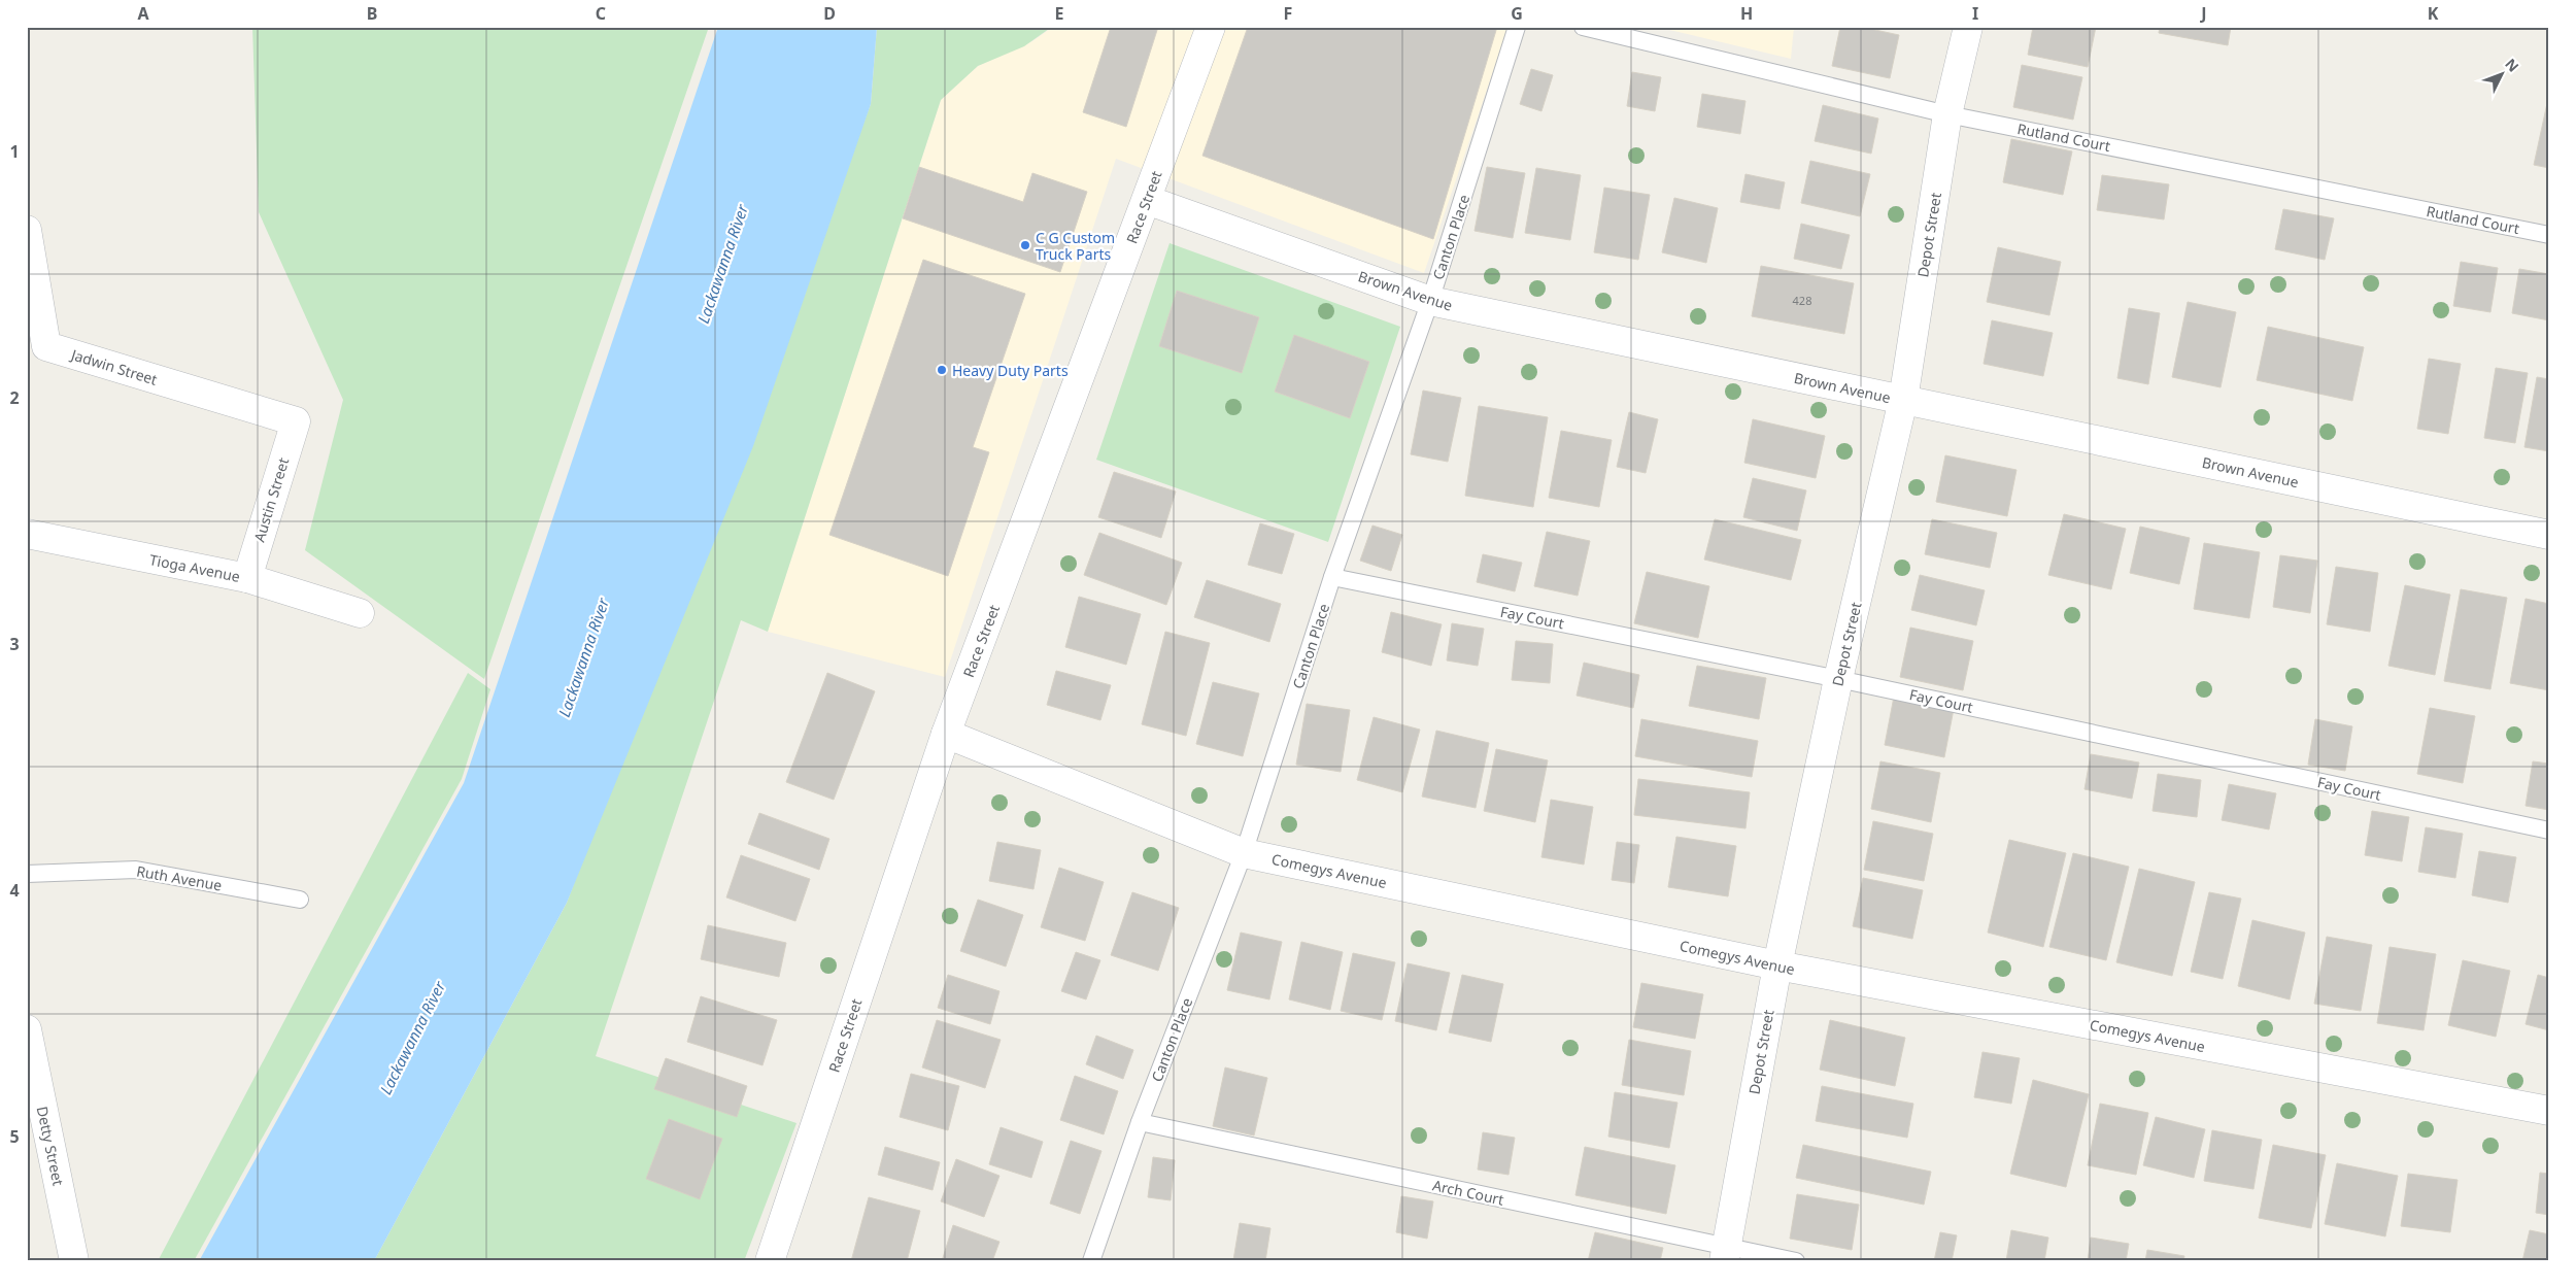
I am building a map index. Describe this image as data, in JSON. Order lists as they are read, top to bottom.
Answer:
{
  "streets": {
    "street": [
      "Race Street",
      "Depot Street",
      "Brown Avenue",
      "Jadwin Street",
      "Austin Street",
      "Tioga Avenue",
      "Comegys Avenue",
      "Detty Street"
    ],
    "lane": [
      "Rutland Court",
      "Canton Place",
      "Fay Court",
      "Ruth Avenue",
      "Arch Court"
    ]
  },
  "crossings": [
    ["Rutland Court", "Depot Street"],
    ["Race Street", "Brown Avenue"],
    ["Race Street", "Comegys Avenue"],
    ["Depot Street", "Brown Avenue"],
    ["Depot Street", "Fay Court"],
    ["Depot Street", "Comegys Avenue"],
    ["Depot Street", "Arch Court"],
    ["Canton Place", "Brown Avenue"],
    ["Canton Place", "Fay Court"],
    ["Canton Place", "Comegys Avenue"],
    ["Canton Place", "Arch Court"],
    ["Jadwin Street", "Austin Street"],
    ["Austin Street", "Tioga Avenue"]
  ],
  "water": ["Lackawanna River"],
  "places": ["C G Custom Truck Parts", "Heavy Duty Parts"],
  "house_numbers": ["428"],
  "north": "top right",
  "grid": {
    "columns": [
      "A",
      "B",
      "C",
      "D",
      "E",
      "F",
      "G",
      "H",
      "I",
      "J",
      "K"
    ],
    "rows": [
      "1",
      "2",
      "3",
      "4",
      "5"
    ]
  }
}
